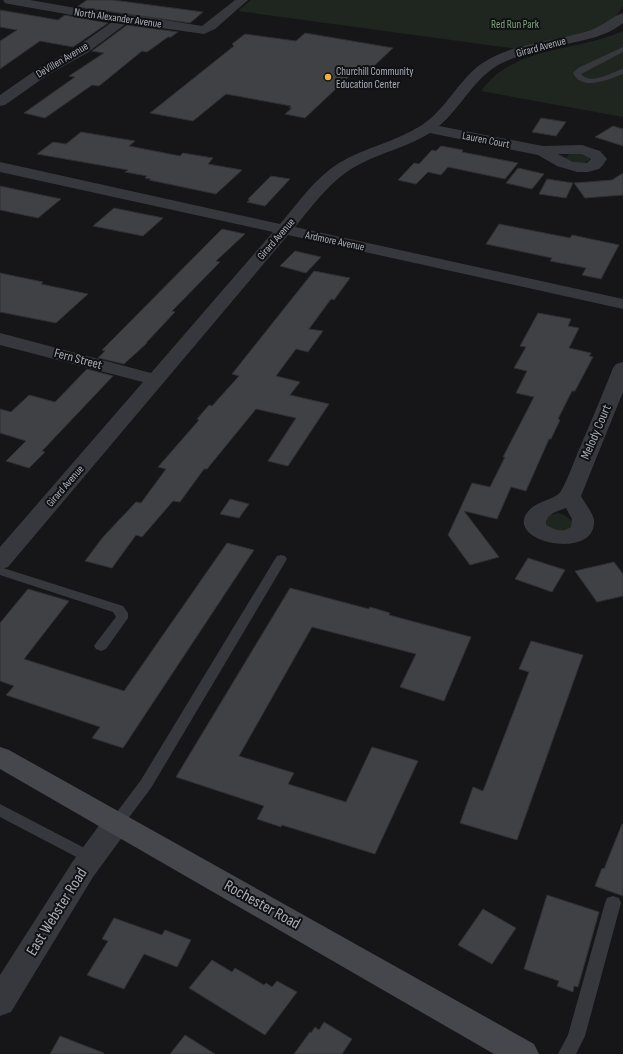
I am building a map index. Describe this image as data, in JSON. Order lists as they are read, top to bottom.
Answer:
{
  "streets": {
    "main road": ["Rochester Road"],
    "street": [
      "North Alexander Avenue",
      "Girard Avenue",
      "DeVillen Avenue",
      "Lauren Court",
      "Ardmore Avenue",
      "Fern Street",
      "Melody Court",
      "East Webster Road"
    ]
  },
  "crossings": [
    ["North Alexander Avenue", "DeVillen Avenue"],
    ["Girard Avenue", "Lauren Court"],
    ["Girard Avenue", "Ardmore Avenue"],
    ["Girard Avenue", "Fern Street"],
    ["Rochester Road", "East Webster Road"]
  ],
  "parks": ["Red Run Park"],
  "places": ["Churchill Community Education Center"]
}
